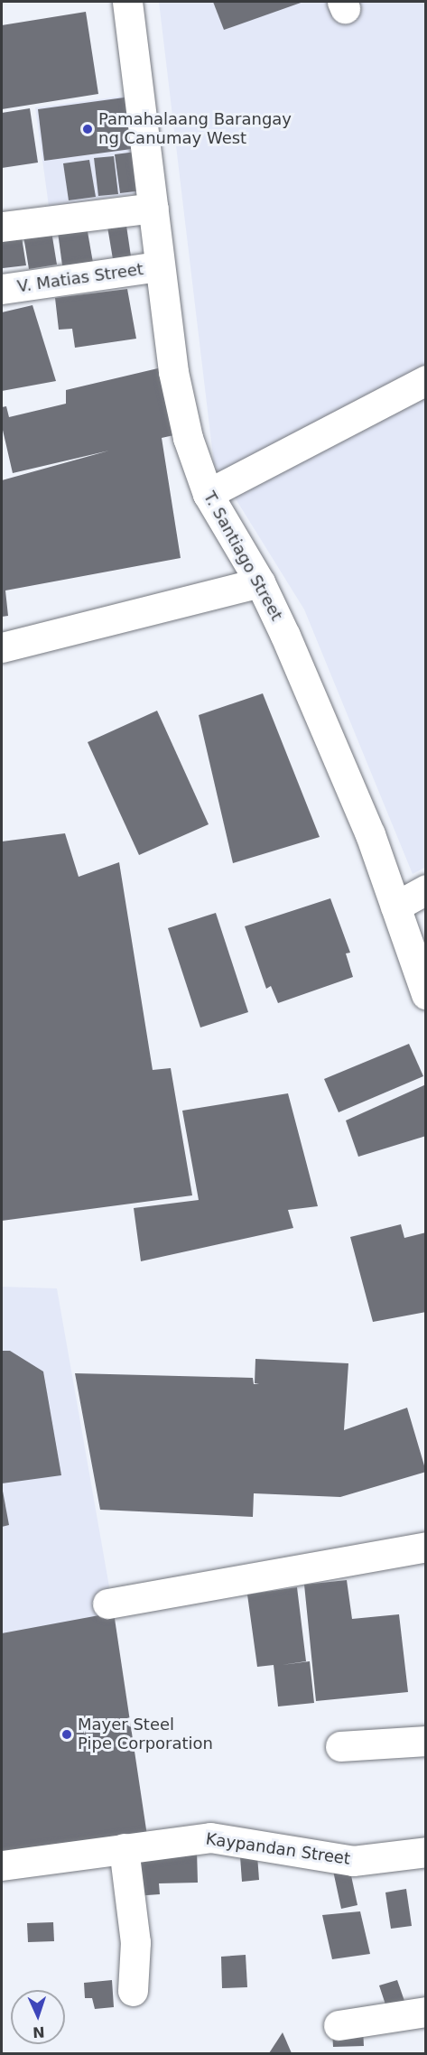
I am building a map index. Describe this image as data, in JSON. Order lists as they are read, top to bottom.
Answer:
{
  "streets": {
    "street": ["V. Matias Street", "T. Santiago Street", "Kaypandan Street"]
  },
  "crossings": [
    ["V. Matias Street", "T. Santiago Street"]
  ],
  "places": ["Pamahalaang Barangay ng Canumay West", "Mayer Steel Pipe Corporation"],
  "north": "bottom"
}
